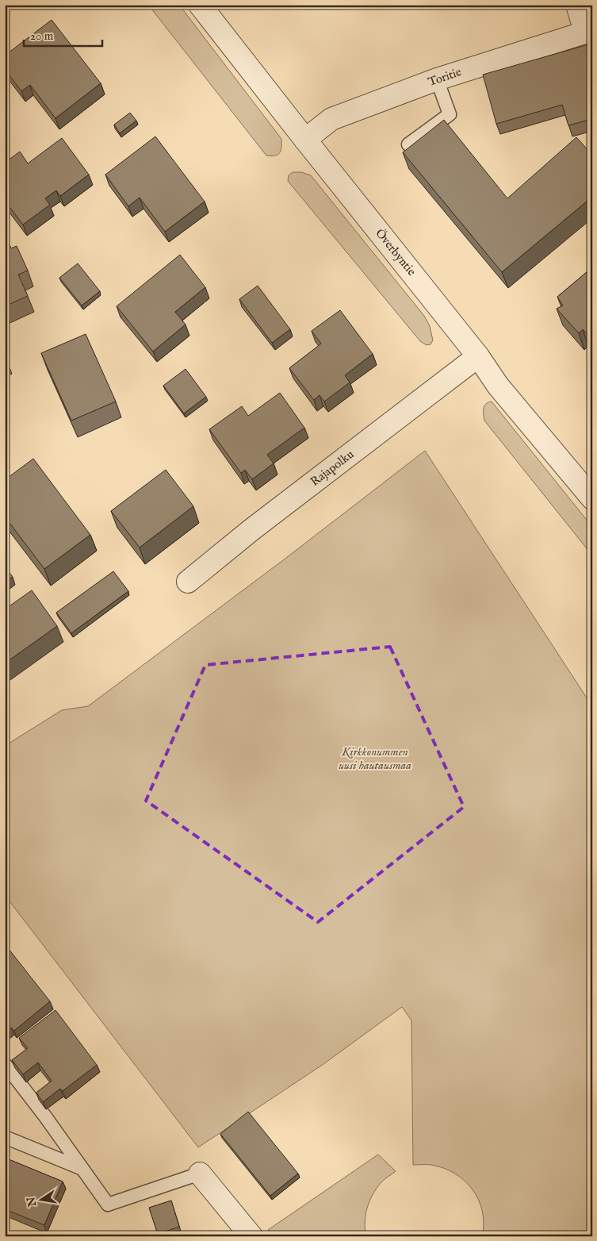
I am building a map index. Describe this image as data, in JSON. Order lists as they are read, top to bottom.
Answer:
{
  "streets": {
    "street": ["Toritie", "Överbyntie", "Rajapolku"]
  },
  "crossings": [
    ["Toritie", "Överbyntie"],
    ["Överbyntie", "Rajapolku"]
  ],
  "parks": ["Kirkkonummen uusi hautausmaa"],
  "scale_bar": "20 m",
  "north": "left"
}
